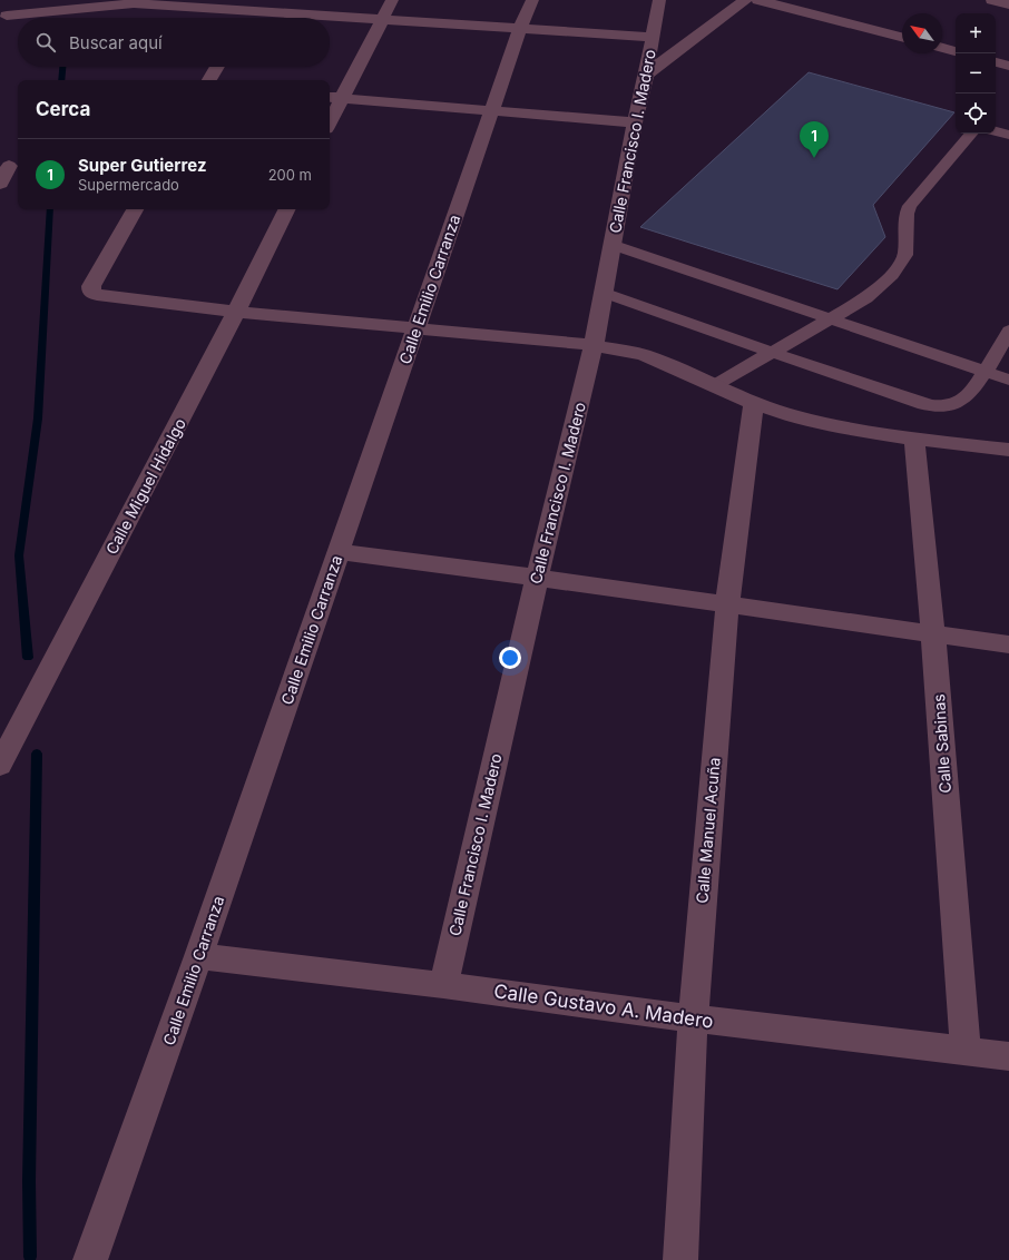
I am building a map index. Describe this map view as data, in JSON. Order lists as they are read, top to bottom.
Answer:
{
  "streets": {
    "street": [
      "Calle Francisco I. Madero",
      "Calle Emilio Carranza",
      "Calle Miguel Hidalgo",
      "Calle Sabinas",
      "Calle Manuel Acuña",
      "Calle Gustavo A. Madero"
    ]
  },
  "crossings": [
    ["Calle Francisco I. Madero", "Calle Gustavo A. Madero"],
    ["Calle Emilio Carranza", "Calle Gustavo A. Madero"],
    ["Calle Sabinas", "Calle Gustavo A. Madero"],
    ["Calle Manuel Acuña", "Calle Gustavo A. Madero"]
  ],
  "north": "top left",
  "page": {
    "map_buttons": ["+", "−"],
    "search": "Buscar aquí",
    "heading": "Cerca",
    "pins": "1",
    "list": [
      {
        "mark": "1",
        "name": "Super Gutierrez",
        "note": "Supermercado",
        "value": "200 m"
      }
    ]
  }
}
